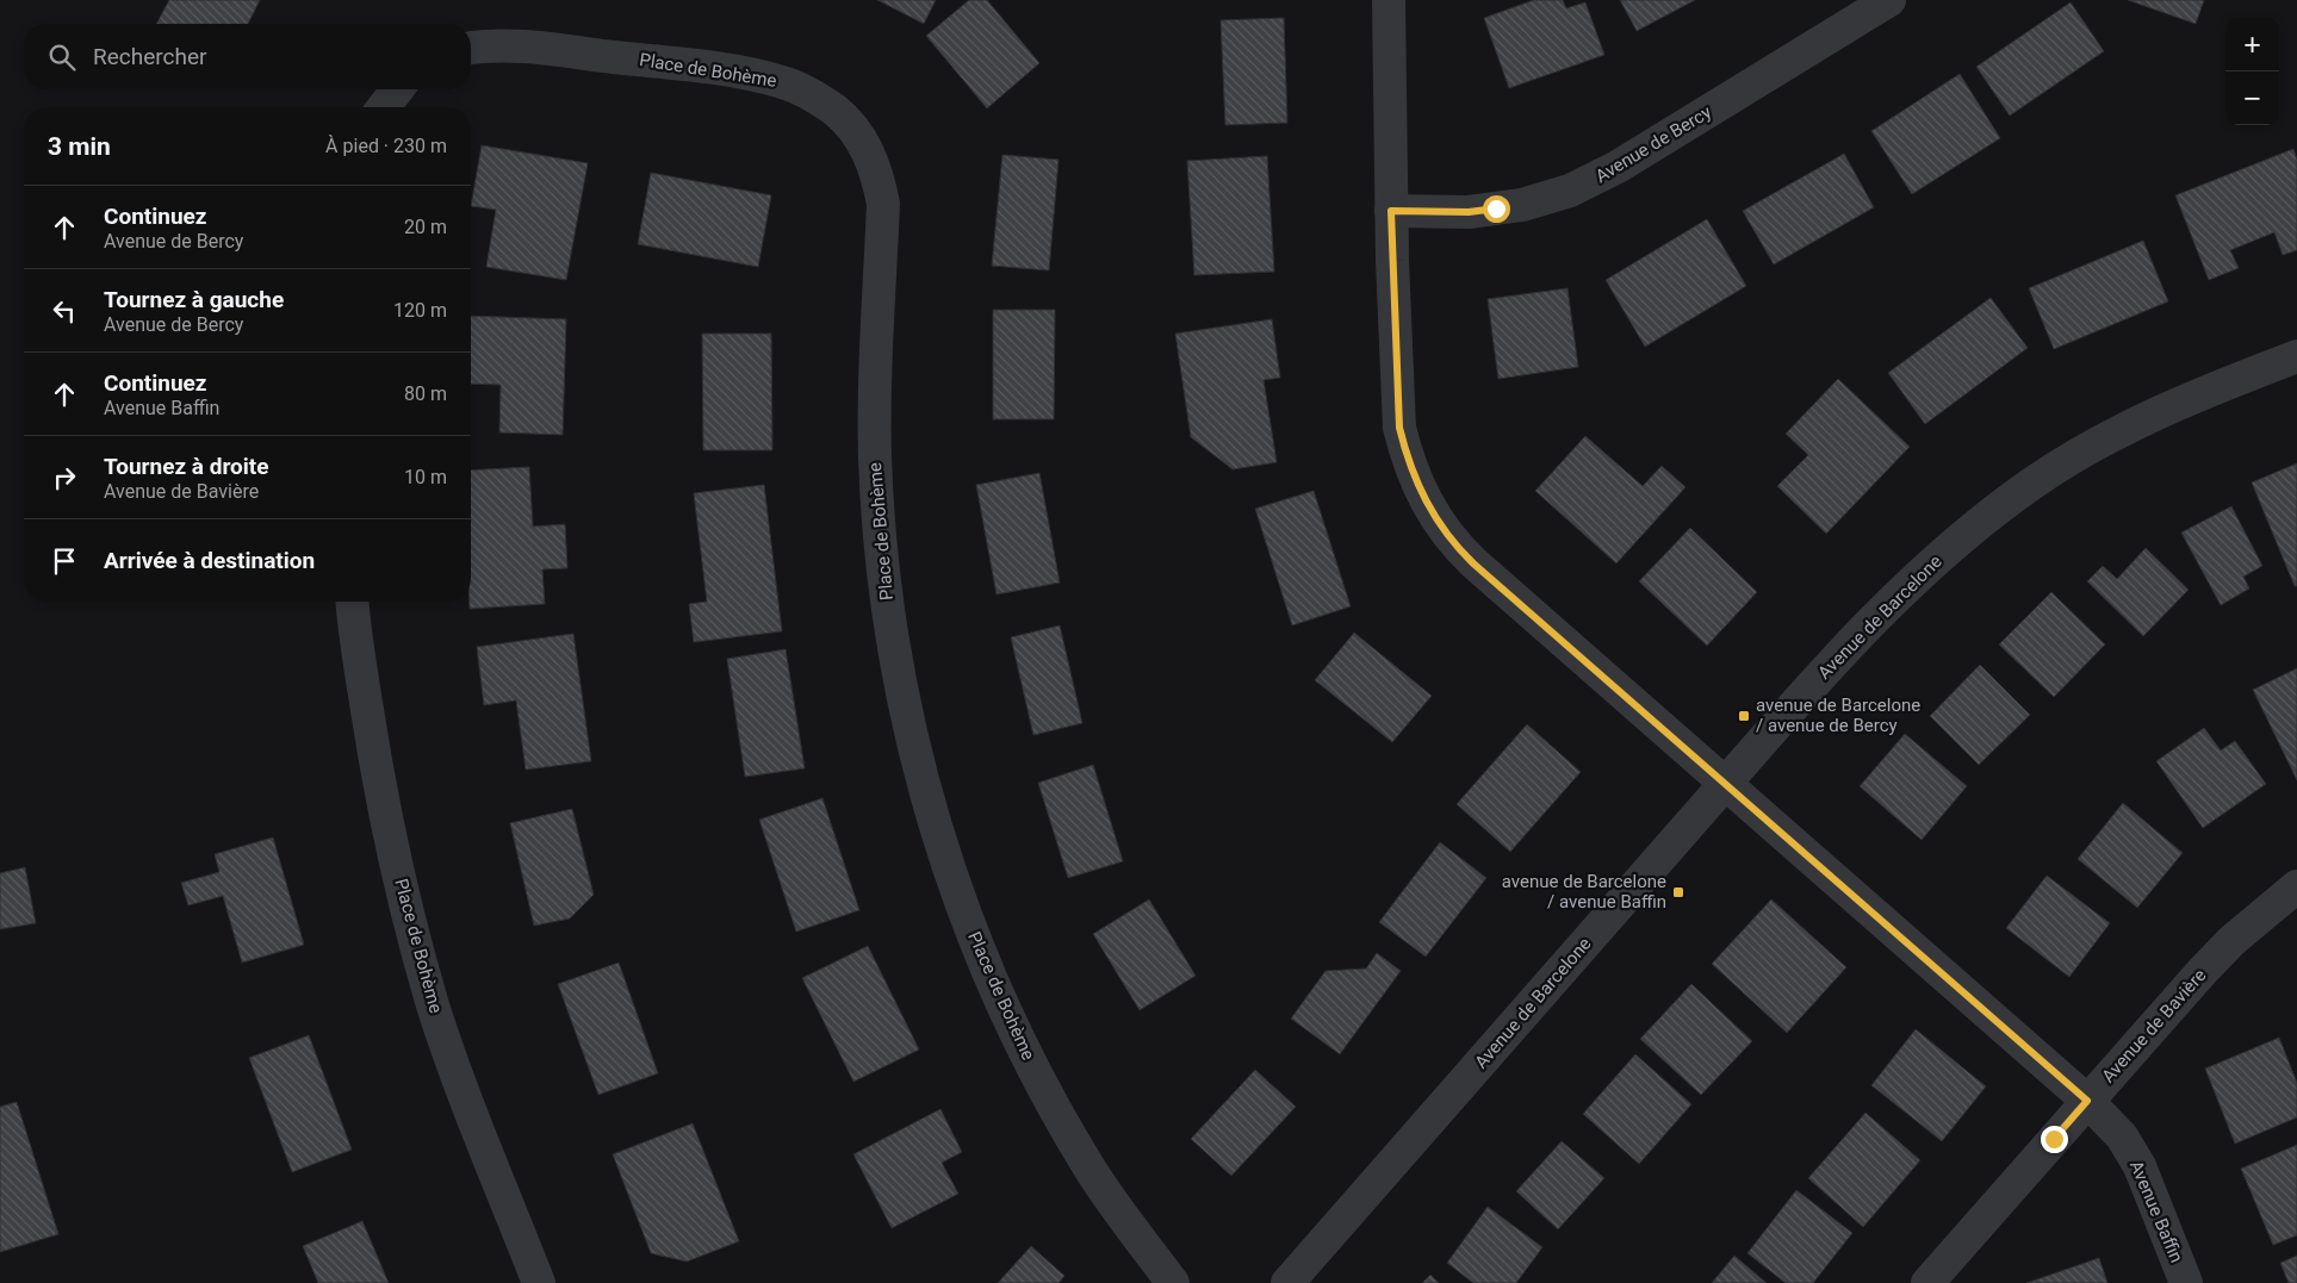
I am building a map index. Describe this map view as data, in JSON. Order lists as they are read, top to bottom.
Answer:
{
  "streets": {
    "street": [
      "Place de Bohème",
      "Avenue de Bercy",
      "Avenue de Barcelone",
      "Avenue de Bavière",
      "Avenue Baffin"
    ]
  },
  "crossings": [
    ["Avenue de Barcelone", "Avenue Baffin"],
    ["Avenue de Bavière", "Avenue Baffin"]
  ],
  "places": {
    "transit": ["avenue de Barcelone / avenue de Bercy", "avenue de Barcelone / avenue Baffin"]
  },
  "page": {
    "map_buttons": ["+", "−"],
    "search": "Rechercher",
    "heading": ["3 min", "À pied · 230 m"],
    "list": [
      ["Continuez", "Avenue de Bercy", "20 m"],
      ["Tournez à gauche", "Avenue de Bercy", "120 m"],
      ["Continuez", "Avenue Baffin", "80 m"],
      ["Tournez à droite", "Avenue de Bavière", "10 m"],
      "Arrivée à destination"
    ]
  }
}
